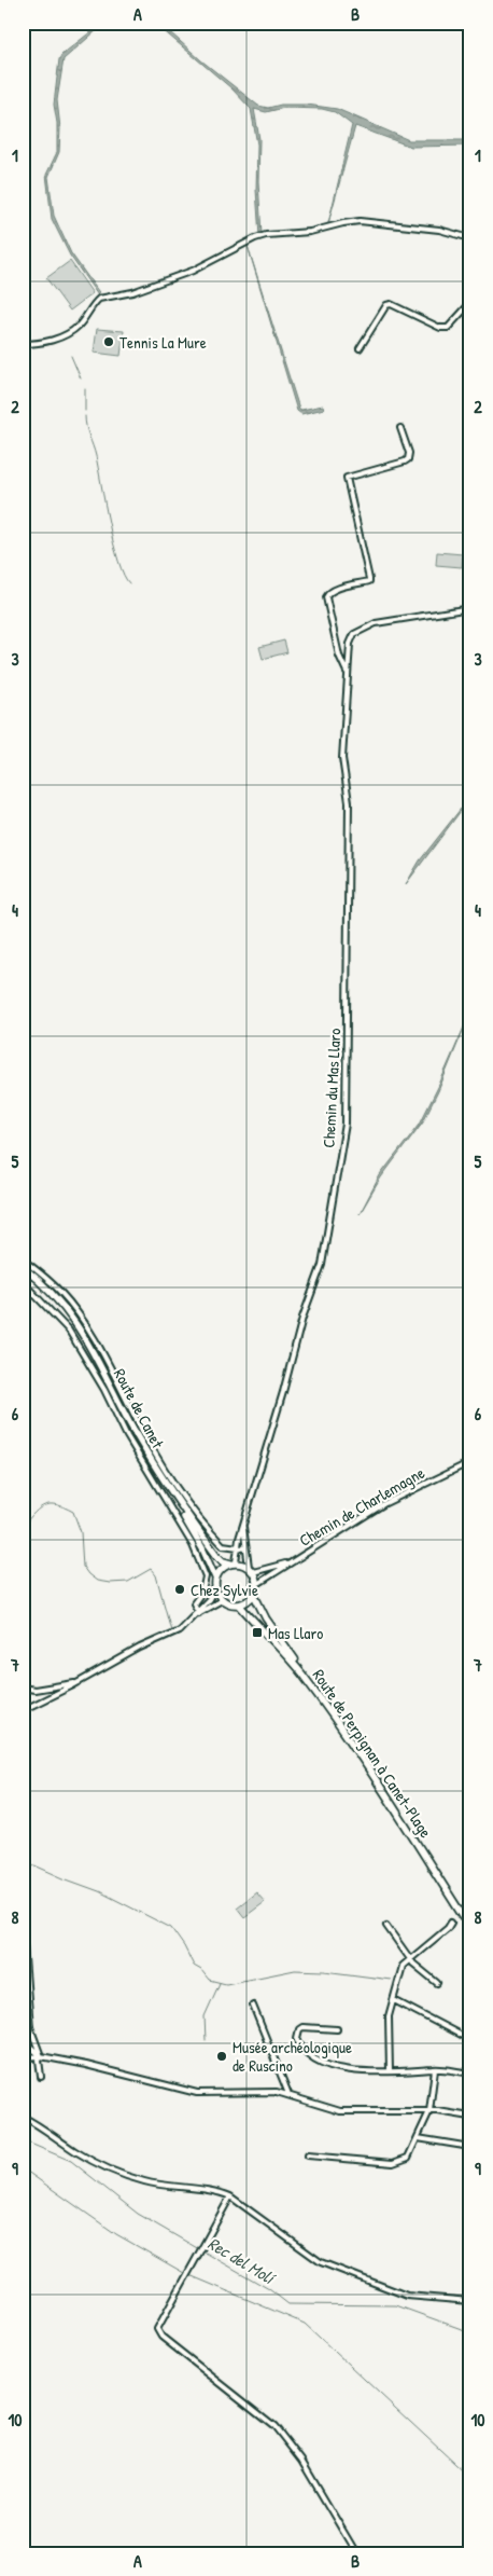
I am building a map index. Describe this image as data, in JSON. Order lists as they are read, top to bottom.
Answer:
{
  "streets": {
    "main road": ["Route de Canet", "Route de Perpignan à Canet-Plage"],
    "street": ["Chemin du Mas Llaro", "Chemin de Charlemagne"]
  },
  "crossings": [
    ["Chemin du Mas Llaro", "Route de Canet"],
    ["Chemin du Mas Llaro", "Chemin de Charlemagne"],
    ["Chemin du Mas Llaro", "Route de Perpignan à Canet-Plage"],
    ["Route de Canet", "Chemin de Charlemagne"],
    ["Route de Canet", "Route de Perpignan à Canet-Plage"],
    ["Chemin de Charlemagne", "Route de Perpignan à Canet-Plage"]
  ],
  "water": ["Rec del Molí"],
  "places": {
    "other": ["Tennis La Mure", "Chez Sylvie", "Musée archéologique de Ruscino"],
    "transit": ["Mas Llaro"]
  },
  "grid": {
    "columns": ["A", "B"],
    "rows": [
      "1",
      "2",
      "3",
      "4",
      "5",
      "6",
      "7",
      "8",
      "9",
      "10"
    ]
  }
}
